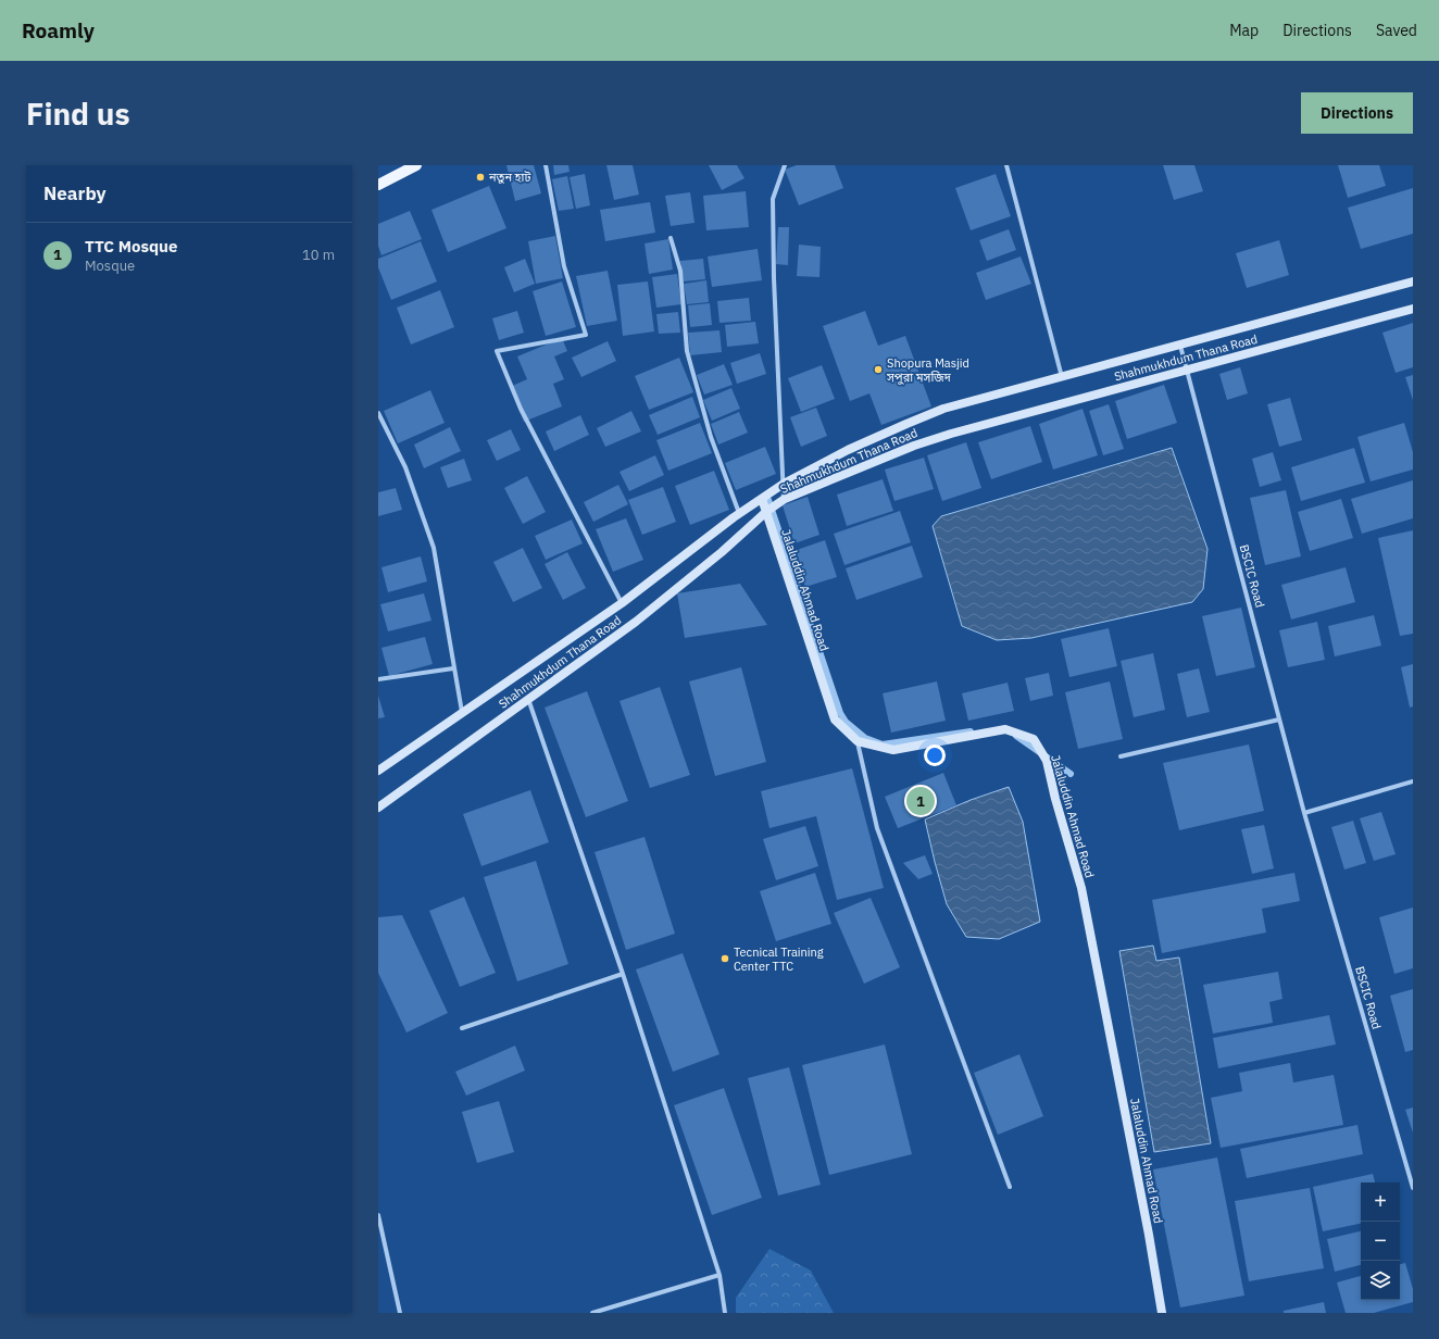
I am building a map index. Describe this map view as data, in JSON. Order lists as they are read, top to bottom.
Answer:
{
  "streets": {
    "main road": ["Shahmukhdum Thana Road", "Jalaluddin Ahmad Road"],
    "street": ["BSCIC Road"]
  },
  "crossings": [
    ["Shahmukhdum Thana Road", "BSCIC Road"],
    ["Shahmukhdum Thana Road", "Jalaluddin Ahmad Road"]
  ],
  "places": ["নতুন হাট", "Shopura Masjid সপুরা মসজিদ", "Tecnical Training Center TTC"],
  "page": {
    "header": "Roamly",
    "nav": ["Map", "Directions", "Saved"],
    "buttons": "Directions",
    "title": "Find us",
    "heading": "Nearby",
    "list": [
      {
        "mark": "1",
        "name": "TTC Mosque",
        "note": "Mosque",
        "value": "10 m"
      }
    ],
    "pins": "1",
    "map_buttons": ["+", "−"]
  }
}
